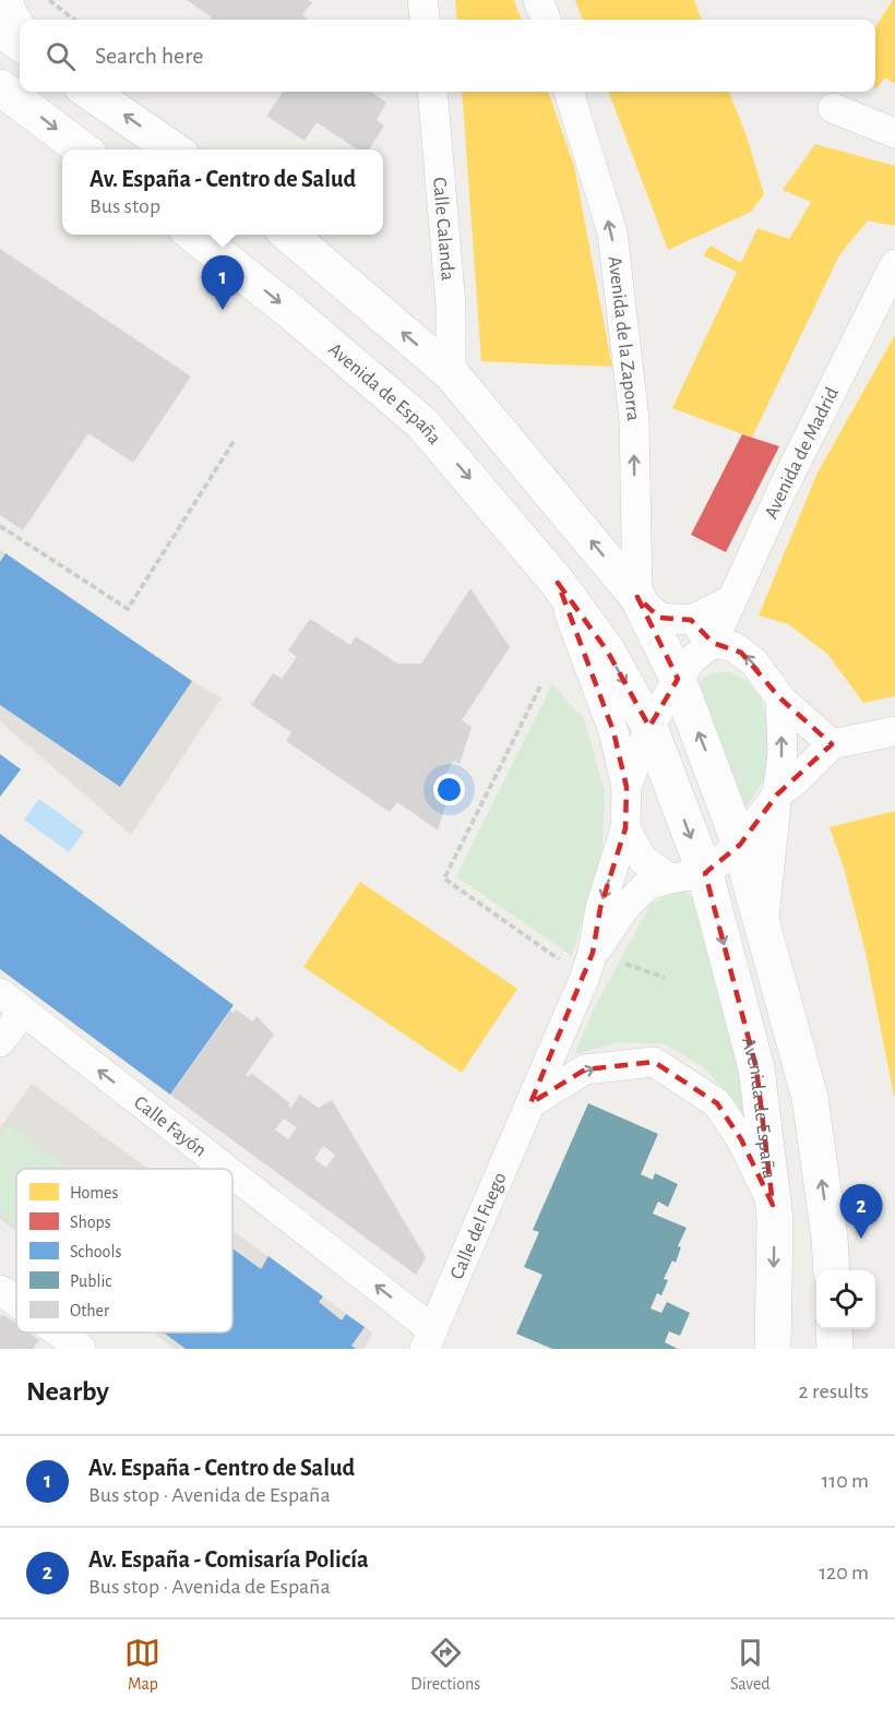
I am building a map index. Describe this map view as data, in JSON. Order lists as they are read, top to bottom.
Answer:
{
  "streets": {
    "main road": ["Avenida de España"],
    "street": [
      "Calle Calanda",
      "Avenida de la Zaporra",
      "Avenida de Madrid",
      "Calle Fayón",
      "Calle del Fuego"
    ]
  },
  "crossings": [
    ["Avenida de España", "Avenida de Madrid"],
    ["Avenida de España", "Calle del Fuego"],
    ["Calle Fayón", "Calle del Fuego"]
  ],
  "one_way": ["Avenida de la Zaporra", "Calle Fayón"],
  "legend": [
    "Homes",
    "Shops",
    "Schools",
    "Public",
    "Other"
  ],
  "page": {
    "search": "Search here",
    "popup": ["Av. España - Centro de Salud", "Bus stop"],
    "pins": ["1", "2"],
    "heading": ["Nearby", "2 results"],
    "list": [
      {
        "mark": "1",
        "name": "Av. España - Centro de Salud",
        "note": "Bus stop · Avenida de España",
        "value": "110 m"
      },
      {
        "mark": "2",
        "name": "Av. España - Comisaría Policía",
        "note": "Bus stop · Avenida de España",
        "value": "120 m"
      }
    ],
    "nav": ["Map", "Directions", "Saved"]
  }
}
